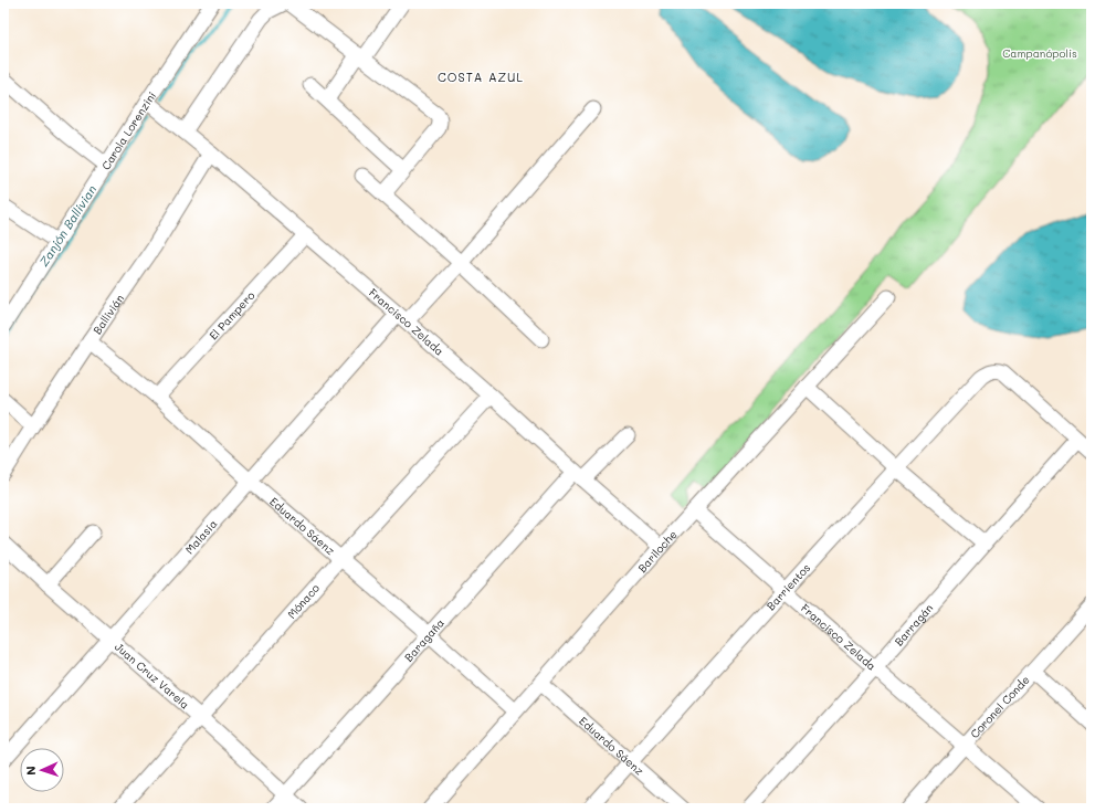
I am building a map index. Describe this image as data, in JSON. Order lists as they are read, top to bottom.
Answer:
{
  "streets": {
    "street": [
      "Carola Lorenzini",
      "Ballivián",
      "El Pampero",
      "Francisco Zelada",
      "Eduardo Sáenz",
      "Malasia",
      "Bariloche",
      "Barrientos",
      "Mónaco",
      "Barragán",
      "Baragaña",
      "Juan Cruz Varela",
      "Coronel Conde"
    ]
  },
  "crossings": [
    ["Carola Lorenzini", "Francisco Zelada"],
    ["Ballivián", "Francisco Zelada"],
    ["Ballivián", "Eduardo Sáenz"],
    ["El Pampero", "Francisco Zelada"],
    ["El Pampero", "Eduardo Sáenz"],
    ["Francisco Zelada", "Malasia"],
    ["Francisco Zelada", "Bariloche"],
    ["Francisco Zelada", "Barrientos"],
    ["Francisco Zelada", "Mónaco"],
    ["Francisco Zelada", "Barragán"],
    ["Francisco Zelada", "Baragaña"],
    ["Francisco Zelada", "Coronel Conde"],
    ["Eduardo Sáenz", "Malasia"],
    ["Eduardo Sáenz", "Bariloche"],
    ["Eduardo Sáenz", "Barrientos"],
    ["Eduardo Sáenz", "Mónaco"],
    ["Eduardo Sáenz", "Baragaña"],
    ["Malasia", "Juan Cruz Varela"],
    ["Barrientos", "Barragán"],
    ["Mónaco", "Juan Cruz Varela"],
    ["Baragaña", "Juan Cruz Varela"]
  ],
  "districts": ["COSTA AZUL"],
  "water": ["Zanjón Ballivian"],
  "parks": ["Campanópolis"],
  "north": "left"
}
